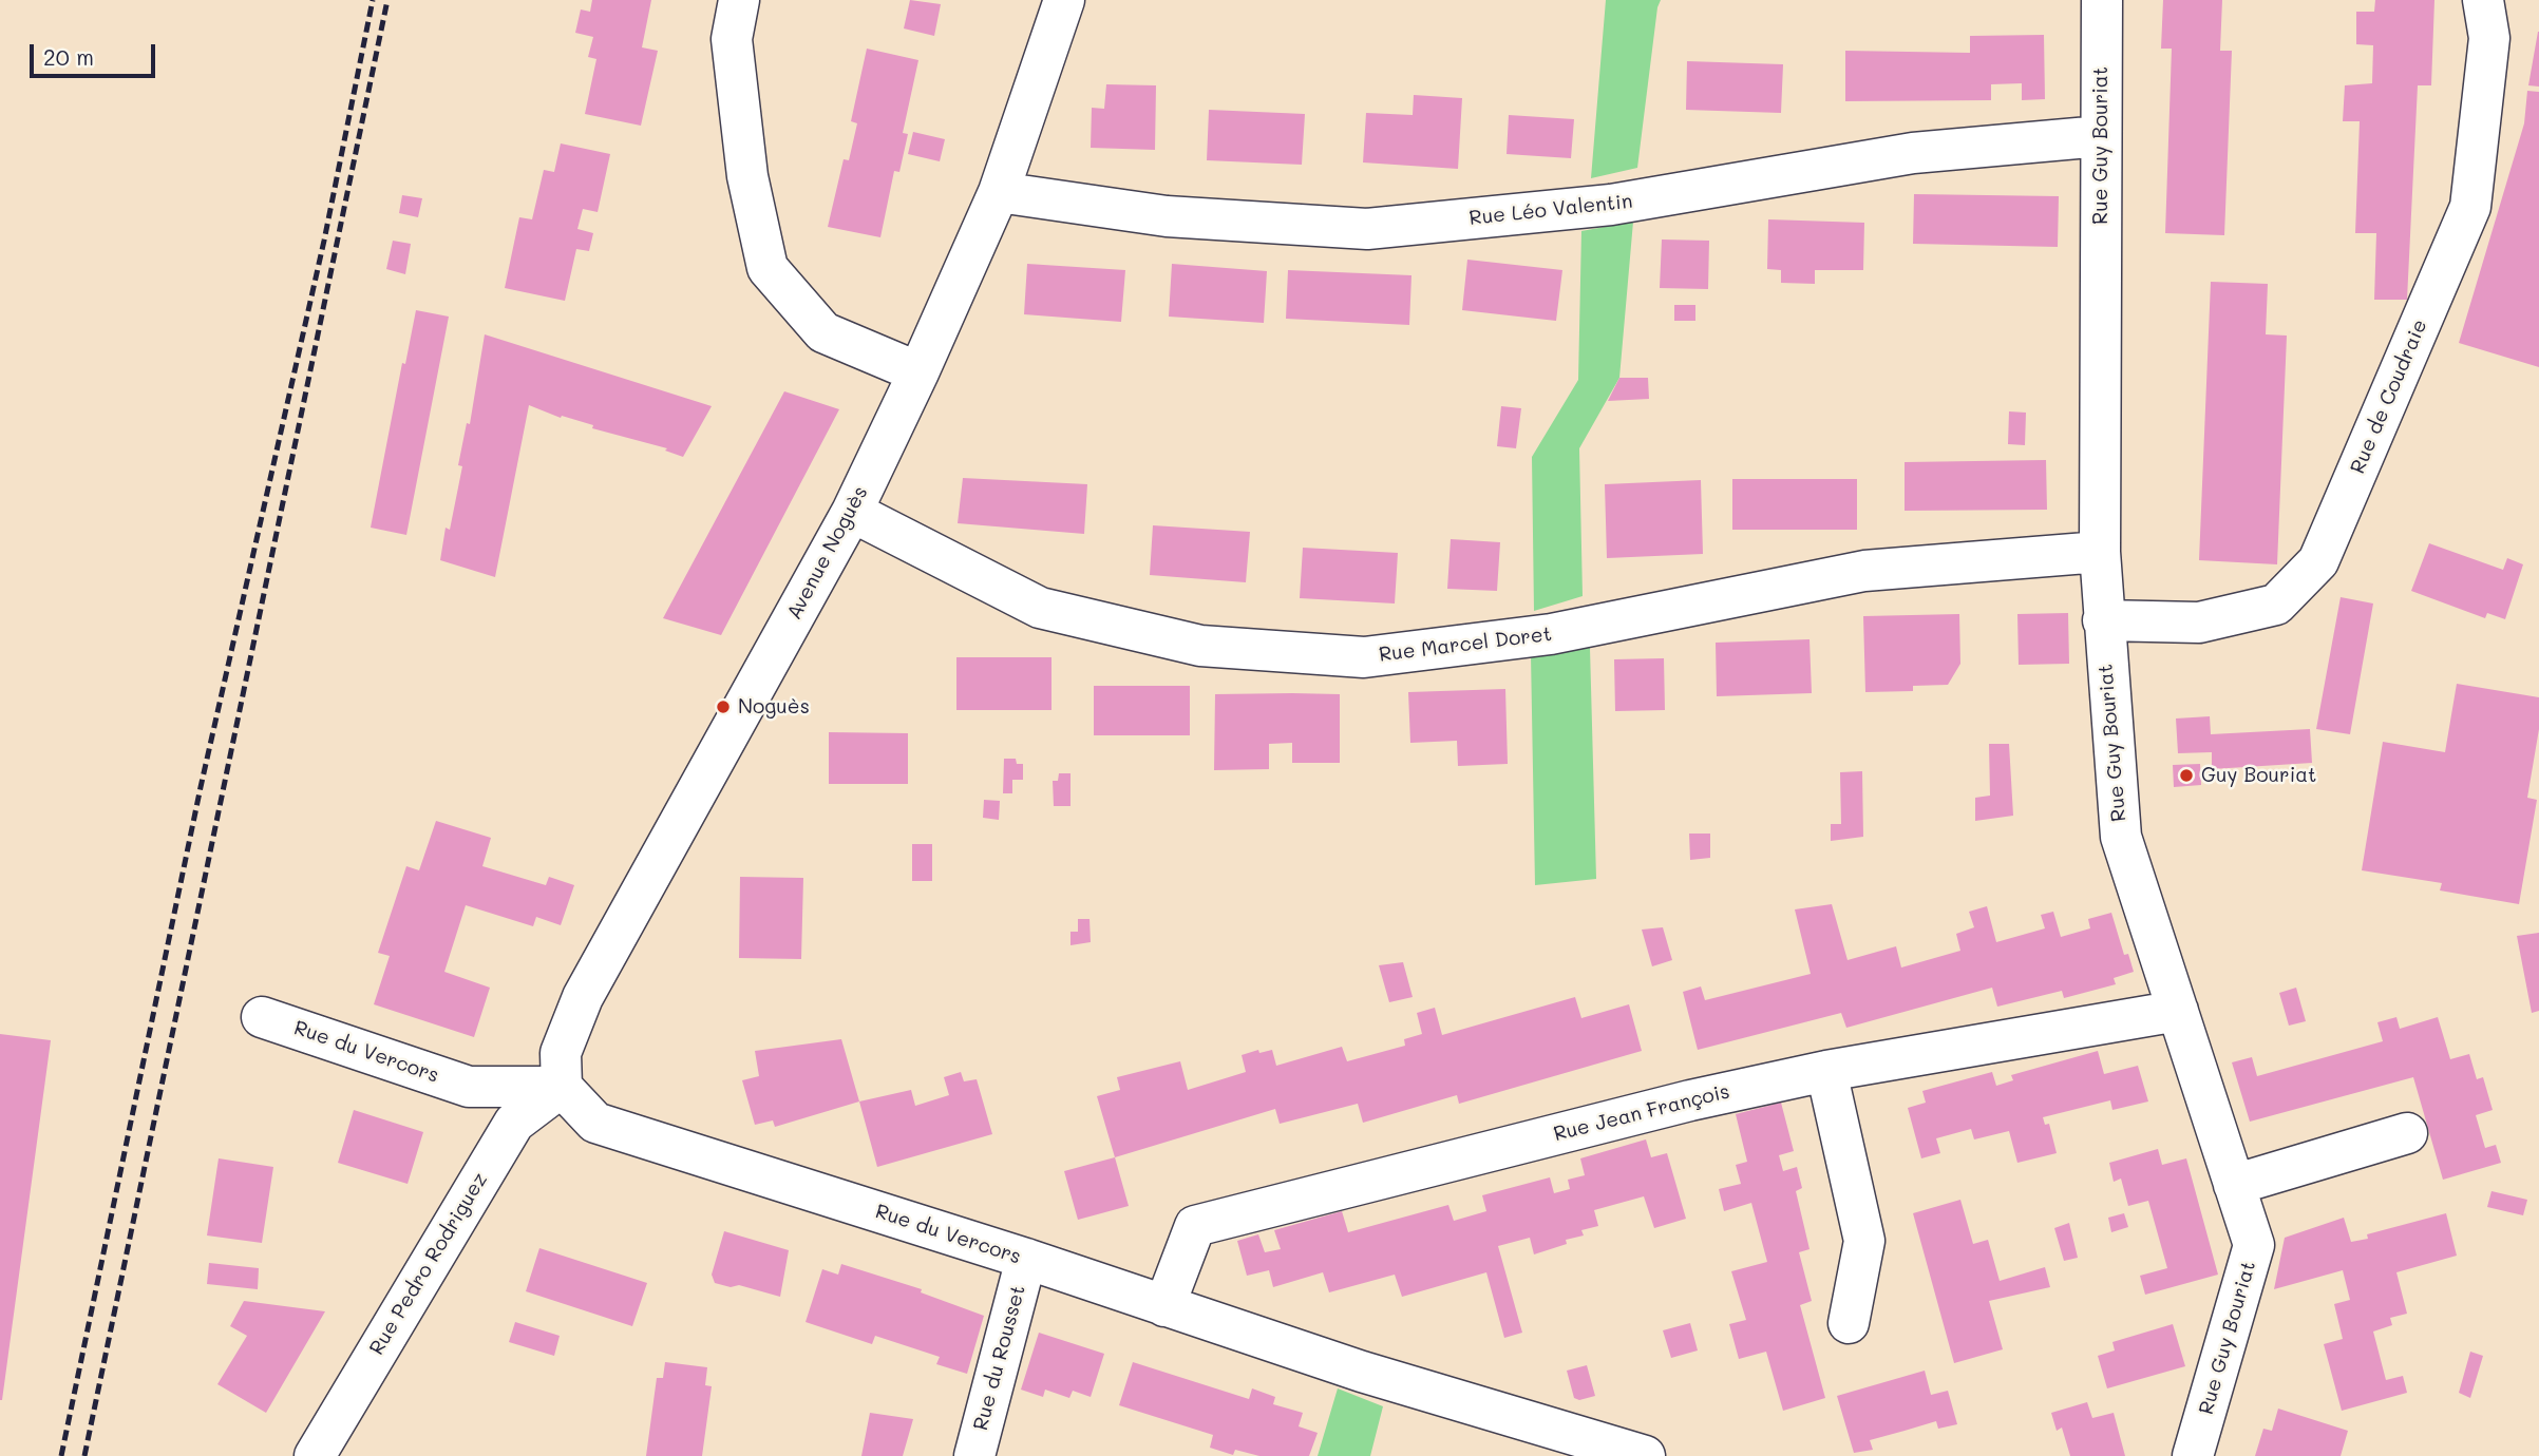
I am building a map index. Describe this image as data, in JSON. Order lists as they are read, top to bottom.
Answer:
{
  "streets": {
    "street": [
      "Rue Guy Bouriat",
      "Rue Léo Valentin",
      "Rue de Coudraie",
      "Avenue Noguès",
      "Rue Marcel Doret",
      "Rue du Vercors",
      "Rue Jean François",
      "Rue Pedro Rodriguez",
      "Rue du Rousset"
    ]
  },
  "crossings": [
    ["Rue Guy Bouriat", "Rue Léo Valentin"],
    ["Rue Guy Bouriat", "Rue de Coudraie"],
    ["Rue Guy Bouriat", "Rue Marcel Doret"],
    ["Rue Guy Bouriat", "Rue Jean François"],
    ["Rue Léo Valentin", "Avenue Noguès"],
    ["Avenue Noguès", "Rue Marcel Doret"],
    ["Avenue Noguès", "Rue du Vercors"],
    ["Avenue Noguès", "Rue Pedro Rodriguez"],
    ["Rue du Vercors", "Rue Jean François"],
    ["Rue du Vercors", "Rue Pedro Rodriguez"],
    ["Rue du Vercors", "Rue du Rousset"]
  ],
  "places": ["Noguès", "Guy Bouriat"],
  "scale_bar": "20 m"
}
